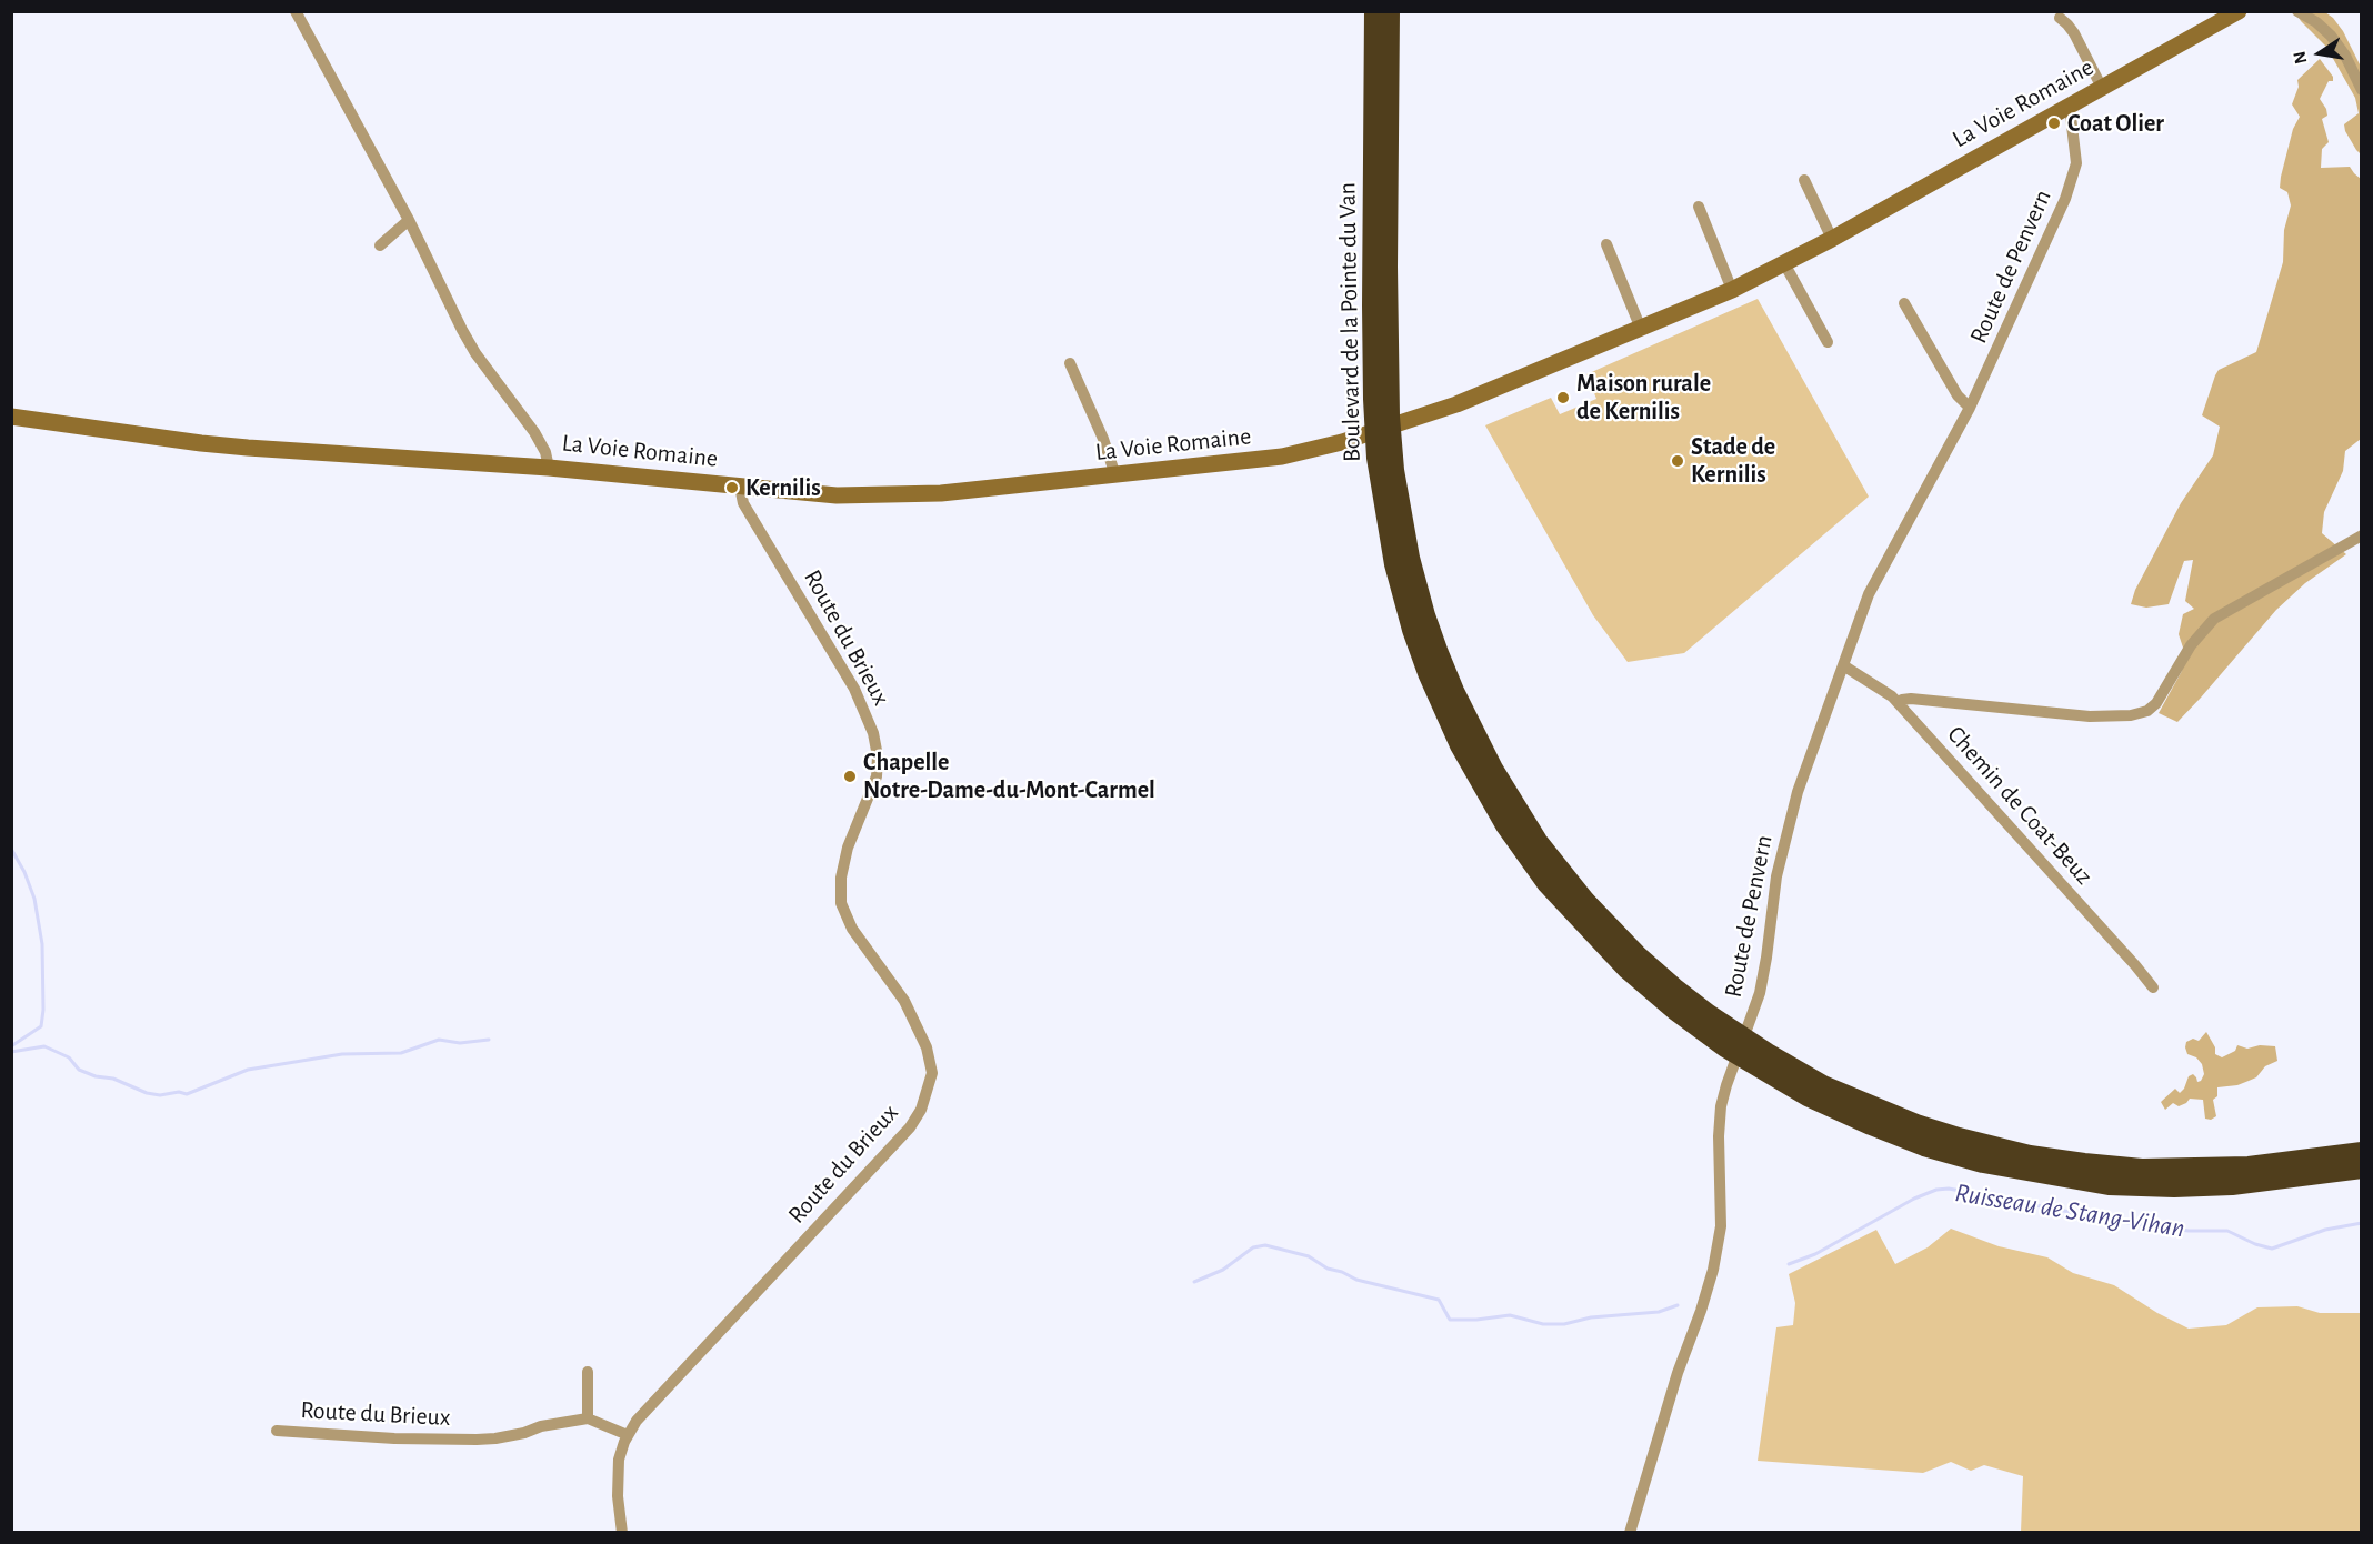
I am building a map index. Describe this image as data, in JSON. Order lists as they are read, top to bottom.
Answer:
{
  "streets": {
    "highway": ["Boulevard de la Pointe du Van"],
    "street": [
      "La Voie Romaine",
      "Route de Penvern",
      "Route du Brieux",
      "Chemin de Coat-Beuz"
    ]
  },
  "crossings": [
    ["La Voie Romaine", "Route de Penvern"],
    ["La Voie Romaine", "Route du Brieux"],
    ["Route de Penvern", "Chemin de Coat-Beuz"]
  ],
  "water": ["Ruisseau de Stang-Vihan"],
  "places": [
    "Coat Olier",
    "Maison rurale de Kernilis",
    "Stade de Kernilis",
    "Kernilis",
    "Chapelle Notre-Dame-du-Mont-Carmel"
  ],
  "north": "left"
}
